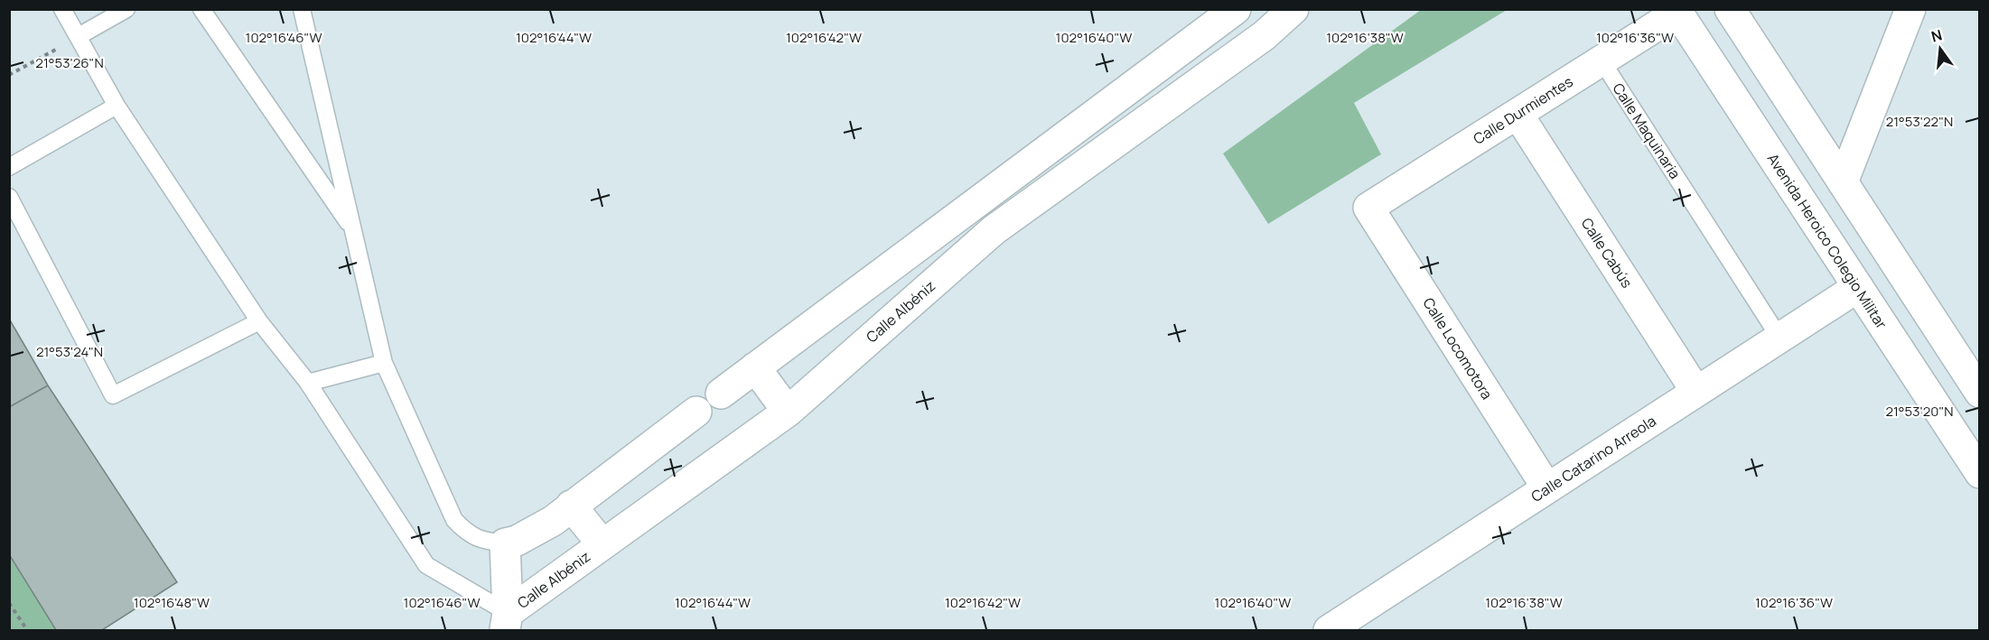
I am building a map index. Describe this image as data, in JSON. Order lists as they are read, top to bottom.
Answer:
{
  "streets": {
    "street": [
      "Calle Durmientes",
      "Avenida Heroico Colegio Militar",
      "Calle Cabús",
      "Calle Albéniz",
      "Calle Locomotora",
      "Calle Catarino Arreola"
    ],
    "lane": ["Calle Maquinaria"]
  },
  "crossings": [
    ["Calle Durmientes", "Calle Maquinaria"],
    ["Calle Durmientes", "Avenida Heroico Colegio Militar"],
    ["Calle Durmientes", "Calle Cabús"],
    ["Calle Durmientes", "Calle Locomotora"],
    ["Calle Maquinaria", "Calle Catarino Arreola"],
    ["Avenida Heroico Colegio Militar", "Calle Catarino Arreola"],
    ["Calle Cabús", "Calle Catarino Arreola"],
    ["Calle Locomotora", "Calle Catarino Arreola"]
  ],
  "north": "top",
  "coordinates": [
    "102°16'46\"W",
    "102°16'44\"W",
    "102°16'42\"W",
    "102°16'40\"W",
    "102°16'38\"W",
    "102°16'36\"W",
    "21°53'26\"N",
    "21°53'22\"N",
    "21°53'24\"N",
    "21°53'20\"N",
    "102°16'48\"W"
  ]
}
